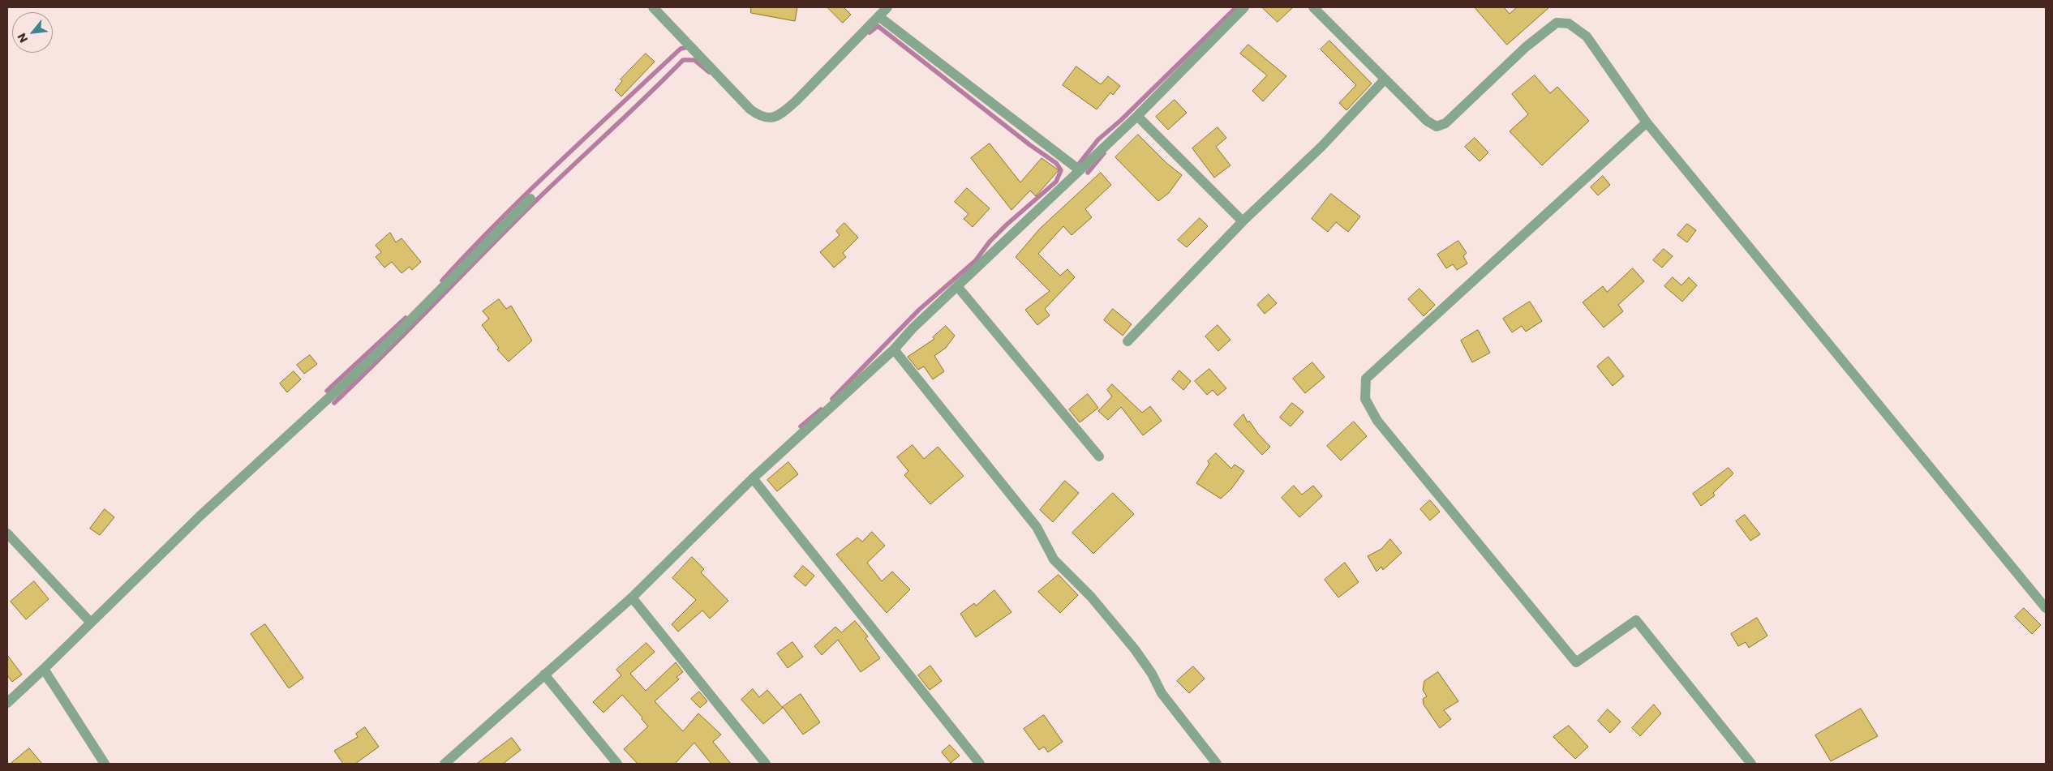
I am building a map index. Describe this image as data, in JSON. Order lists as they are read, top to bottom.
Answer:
{
  "north": "bottom left"
}
